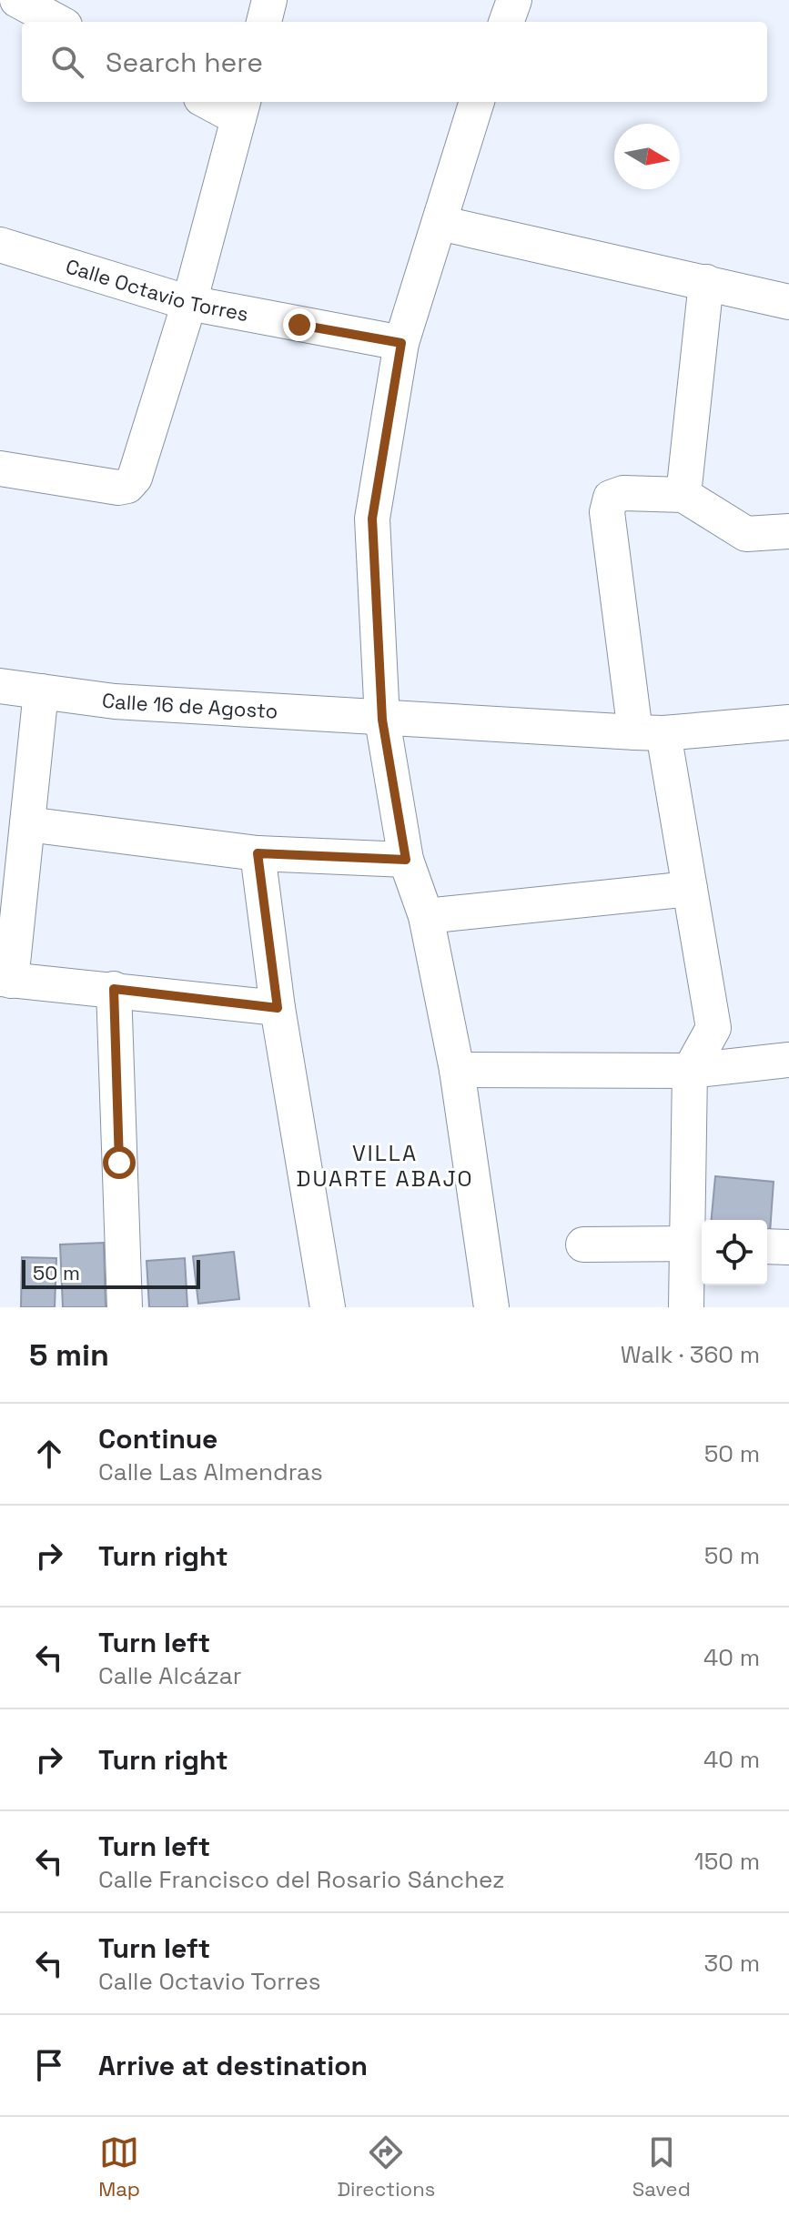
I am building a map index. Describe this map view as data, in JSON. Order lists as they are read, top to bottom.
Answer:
{
  "streets": {
    "street": ["Calle Octavio Torres", "Calle 16 de Agosto"]
  },
  "districts": ["VILLA DUARTE ABAJO"],
  "scale_bar": "50 m",
  "north": "right",
  "page": {
    "search": "Search here",
    "scale": "50 m",
    "heading": ["5 min", "Walk · 360 m"],
    "list": [
      ["Continue", "Calle Las Almendras", "50 m"],
      ["Turn right", "50 m"],
      ["Turn left", "Calle Alcázar", "40 m"],
      ["Turn right", "40 m"],
      ["Turn left", "Calle Francisco del Rosario Sánchez", "150 m"],
      ["Turn left", "Calle Octavio Torres", "30 m"],
      "Arrive at destination"
    ],
    "nav": ["Map", "Directions", "Saved"]
  }
}
